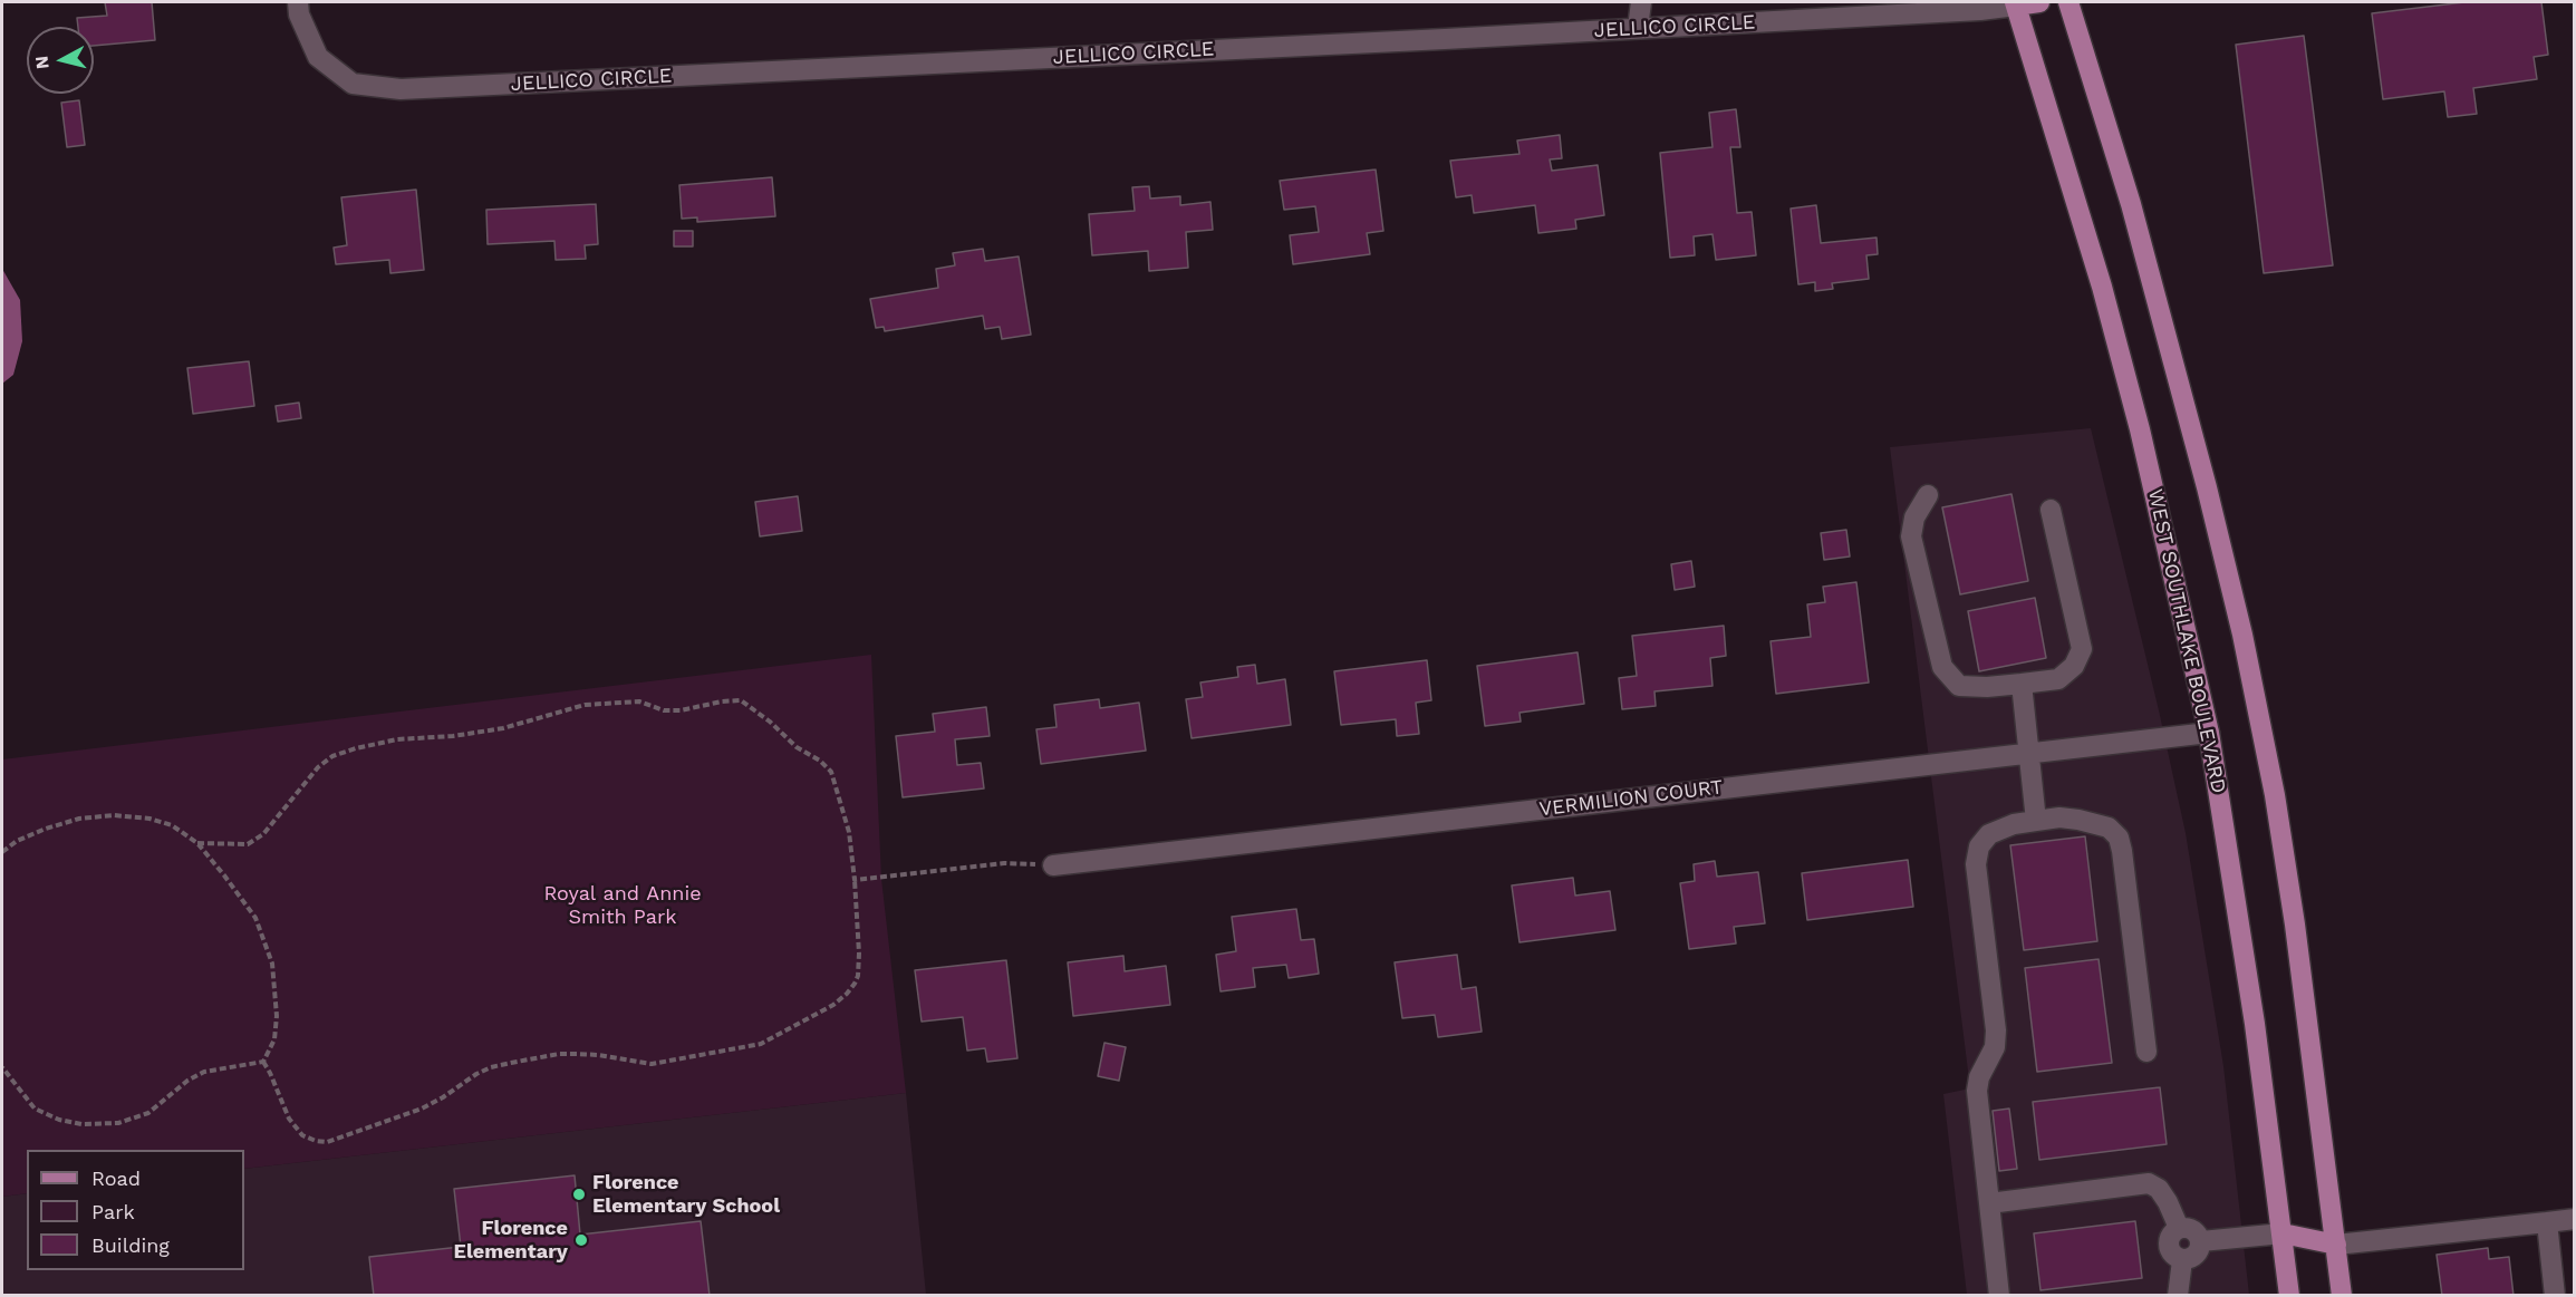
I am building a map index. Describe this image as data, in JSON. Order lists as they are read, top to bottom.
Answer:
{
  "streets": {
    "main road": ["WEST SOUTHLAKE BOULEVARD"],
    "street": ["JELLICO CIRCLE", "VERMILION COURT"]
  },
  "crossings": [
    ["JELLICO CIRCLE", "WEST SOUTHLAKE BOULEVARD"],
    ["WEST SOUTHLAKE BOULEVARD", "VERMILION COURT"]
  ],
  "parks": ["Royal and Annie Smith Park"],
  "places": ["Florence Elementary School", "Florence Elementary"],
  "legend": ["Road", "Park", "Building"],
  "north": "left"
}
